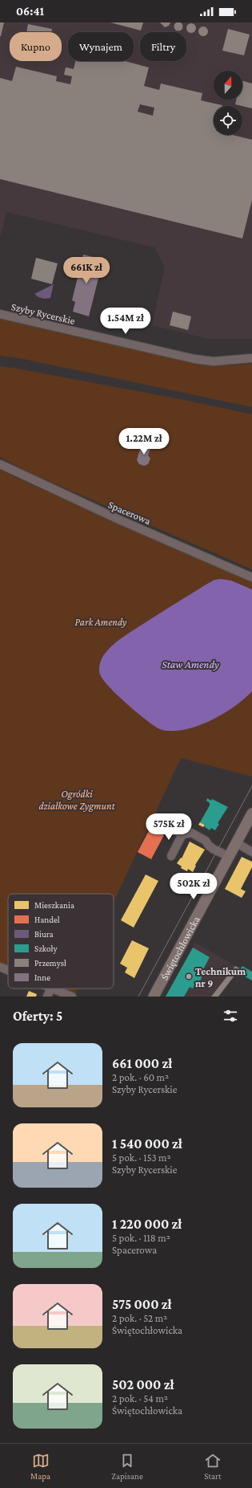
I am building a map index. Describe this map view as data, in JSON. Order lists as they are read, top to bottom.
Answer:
{
  "streets": {
    "main road": ["Świętochłowicka"],
    "street": ["Szyby Rycerskie", "Spacerowa"]
  },
  "water": ["Staw Amendy"],
  "parks": ["Park Amendy", "Ogródki działkowe Zygmunt"],
  "places": ["Technikum nr 9"],
  "legend": [
    "Mieszkania",
    "Handel",
    "Biura",
    "Szkoły",
    "Przemysł",
    "Inne"
  ],
  "north": "top",
  "page": {
    "status": "06:41",
    "chip": ["Kupno", "Wynajem", "Filtry"],
    "price": [
      "661K zł",
      "1.54M zł",
      "1.22M zł",
      "575K zł",
      "502K zł"
    ],
    "heading": "Oferty: 5",
    "list": [
      {
        "name": "661 000 zł",
        "note": "2 pok. · 60 m² · Szyby Rycerskie"
      },
      {
        "name": "1 540 000 zł",
        "note": "5 pok. · 153 m² · Szyby Rycerskie"
      },
      {
        "name": "1 220 000 zł",
        "note": "5 pok. · 118 m² · Spacerowa"
      },
      {
        "name": "575 000 zł",
        "note": "2 pok. · 52 m² · Świętochłowicka"
      },
      {
        "name": "502 000 zł",
        "note": "2 pok. · 54 m² · Świętochłowicka"
      }
    ],
    "tabs": ["Mapa", "Zapisane", "Start"]
  }
}
